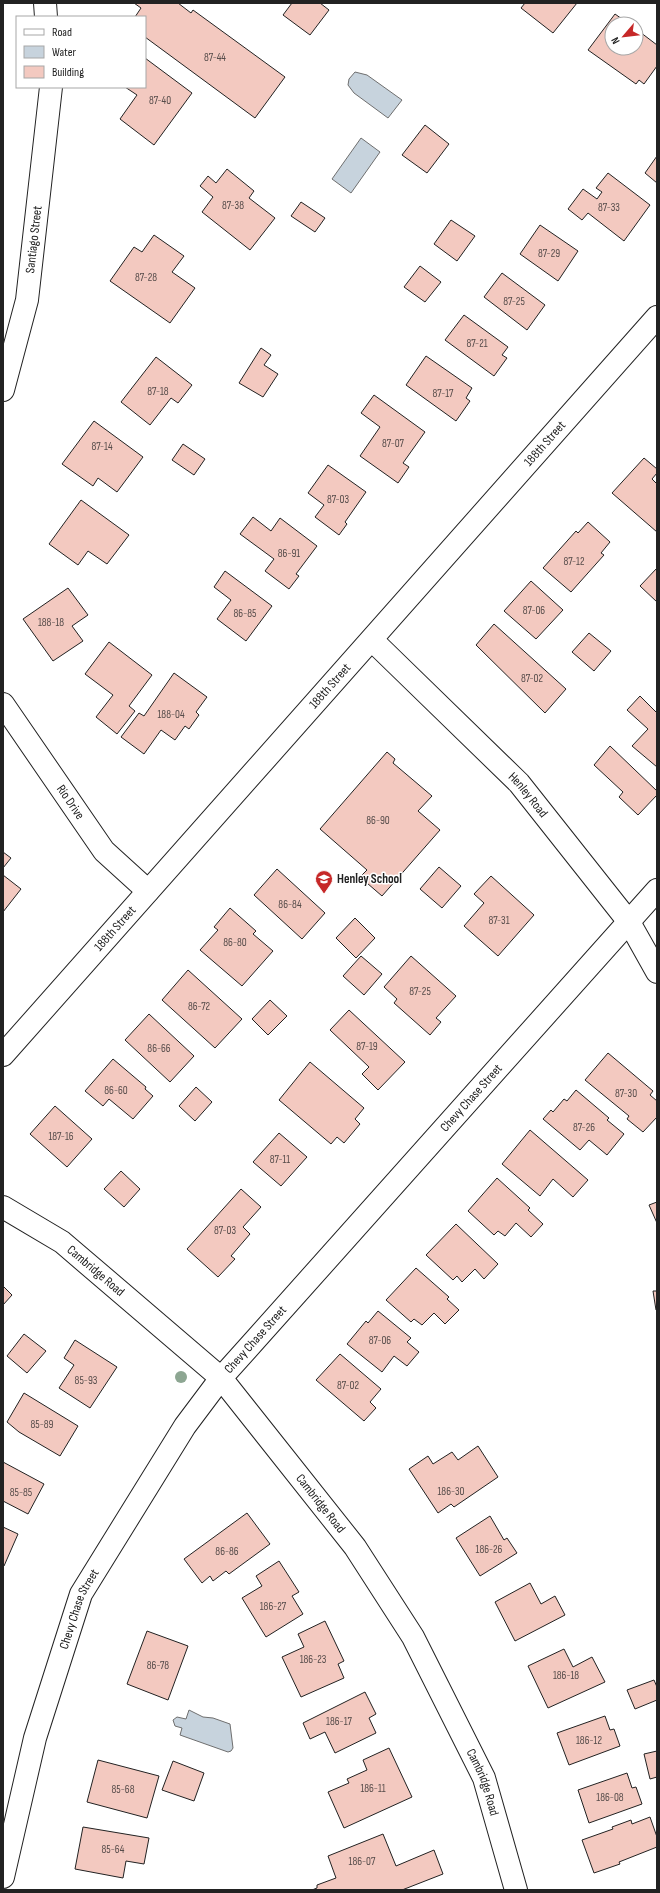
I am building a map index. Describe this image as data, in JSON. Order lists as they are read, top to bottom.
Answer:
{
  "streets": {
    "street": [
      "Santiago Street",
      "188th Street",
      "Henley Road",
      "Rio Drive",
      "Chevy Chase Street",
      "Cambridge Road"
    ]
  },
  "crossings": [
    ["188th Street", "Henley Road"],
    ["188th Street", "Rio Drive"],
    ["Henley Road", "Chevy Chase Street"],
    ["Chevy Chase Street", "Cambridge Road"]
  ],
  "places": {
    "school or university": ["Henley School"]
  },
  "house_numbers": [
    "87-44",
    "87-40",
    "87-38",
    "87-33",
    "87-29",
    "87-28",
    "87-25",
    "87-21",
    "87-18",
    "87-17",
    "87-07",
    "87-14",
    "87-03",
    "86-91",
    "87-12",
    "87-06",
    "86-85",
    "188-18",
    "87-02",
    "188-04",
    "86-90",
    "86-84",
    "87-31",
    "86-80",
    "87-25",
    "86-72",
    "87-19",
    "86-66",
    "86-60",
    "87-30",
    "87-26",
    "187-16",
    "87-11",
    "87-03",
    "87-06",
    "85-93",
    "87-02",
    "85-89",
    "186-30",
    "85-85",
    "186-26",
    "86-86",
    "186-27",
    "186-23",
    "86-78",
    "186-18",
    "186-17",
    "186-12",
    "186-11",
    "85-68",
    "186-08",
    "85-64",
    "186-07"
  ],
  "legend": ["Road", "Water", "Building"],
  "north": "bottom left"
}
